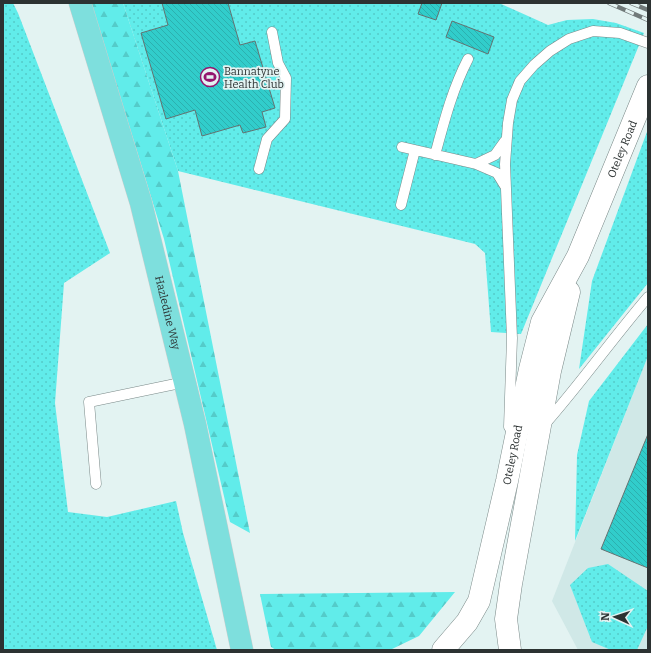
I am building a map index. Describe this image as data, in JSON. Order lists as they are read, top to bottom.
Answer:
{
  "streets": {
    "main road": ["Oteley Road", "Hazledine Way"]
  },
  "places": {
    "sports": ["Bannatyne Health Club"]
  },
  "north": "left"
}
